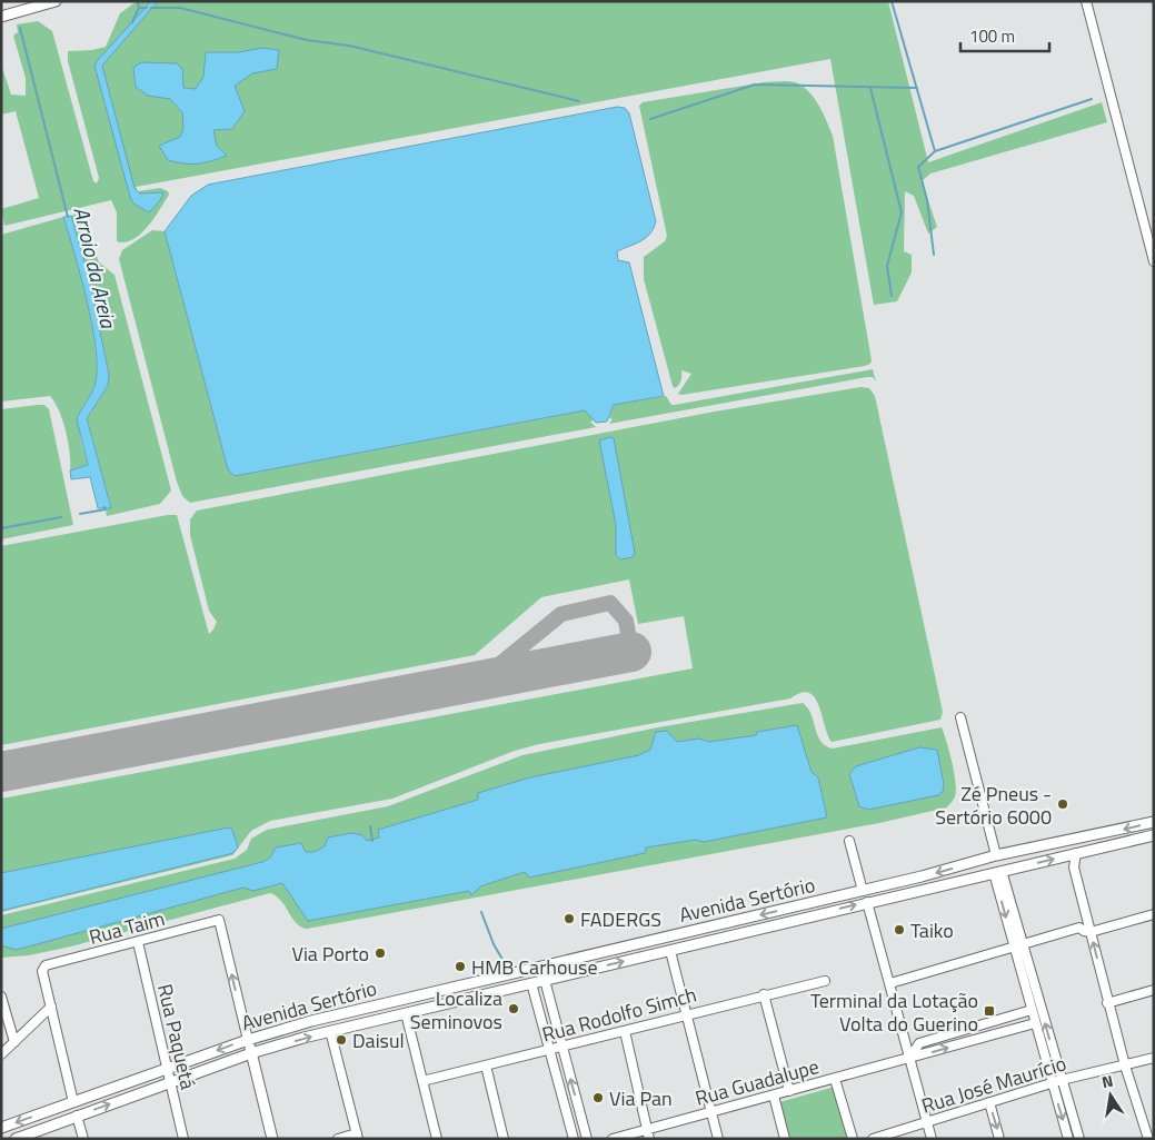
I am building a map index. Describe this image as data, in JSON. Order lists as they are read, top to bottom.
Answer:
{
  "streets": {
    "main road": ["Avenida Sertório"],
    "street": [
      "Rua Taim",
      "Rua Rodolfo Simch",
      "Rua Paquetá",
      "Rua Guadalupe",
      "Rua José Maurício"
    ]
  },
  "crossings": [
    ["Avenida Sertório", "Rua Taim"],
    ["Avenida Sertório", "Rua Paquetá"],
    ["Rua Taim", "Rua Paquetá"]
  ],
  "water": ["Arroio da Areia"],
  "places": {
    "other": [
      "Zé Pneus - Sertório 6000",
      "FADERGS",
      "Taiko",
      "Via Porto",
      "HMB Carhouse",
      "Localiza Seminovos",
      "Daisul",
      "Via Pan"
    ],
    "transit": ["Terminal da Lotação Volta do Guerino"]
  },
  "scale_bar": "100 m",
  "north": "top"
}
